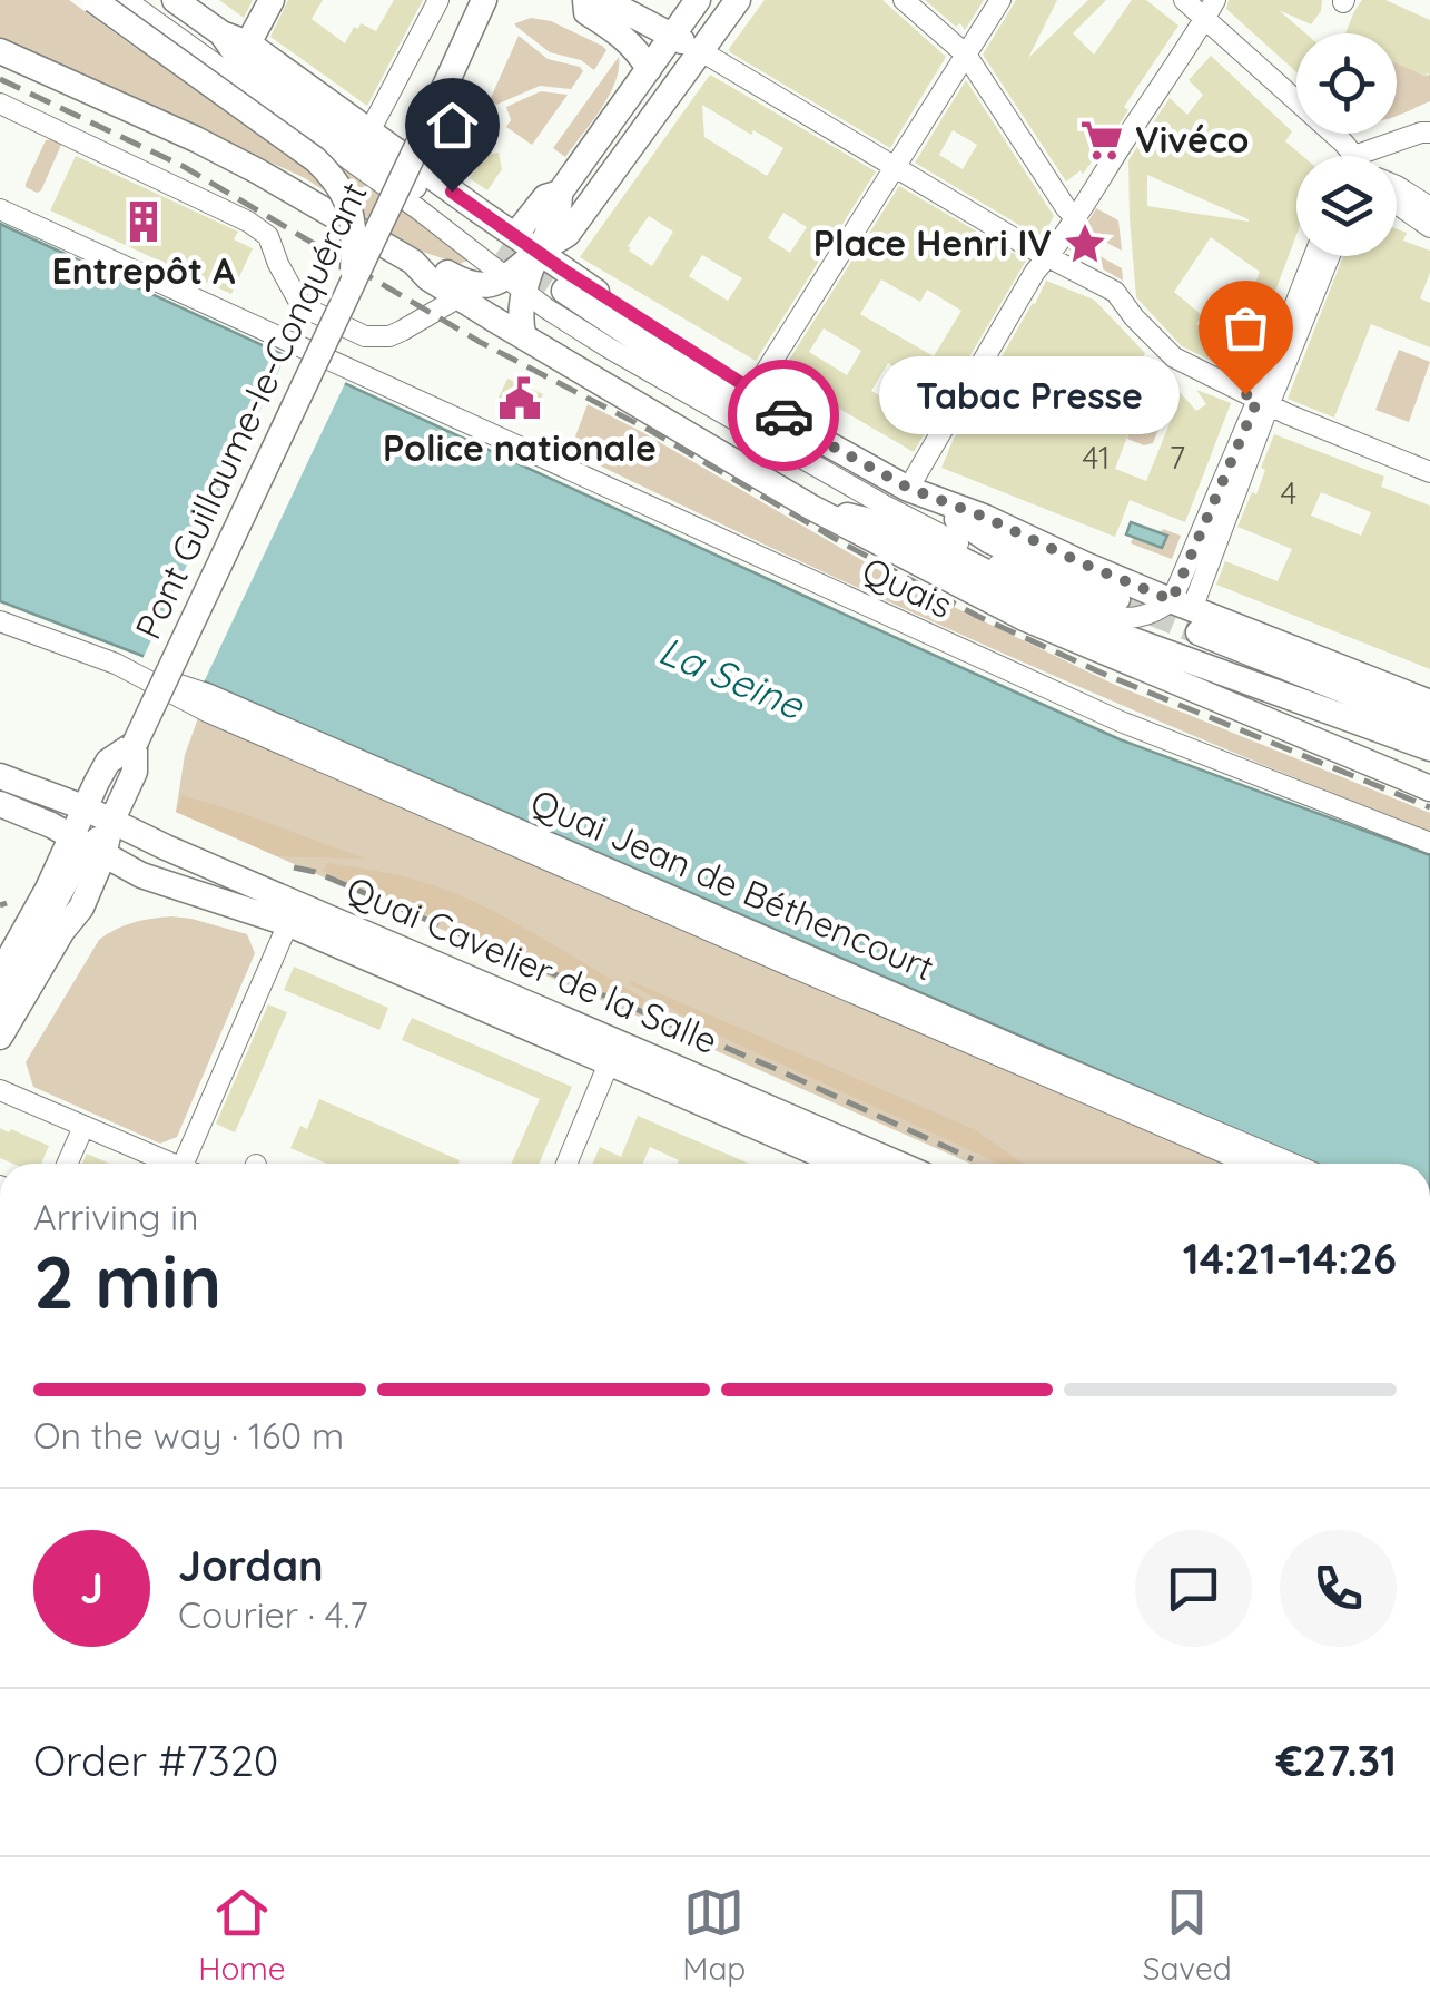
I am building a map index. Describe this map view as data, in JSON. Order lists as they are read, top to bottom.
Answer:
{
  "streets": {
    "main road": ["Pont Guillaume-le-Conquérant", "Quai Cavelier de la Salle"],
    "street": ["Quais", "Quai Jean de Béthencourt"]
  },
  "crossings": [
    ["Pont Guillaume-le-Conquérant", "Quai Cavelier de la Salle"]
  ],
  "water": ["La Seine"],
  "places": {
    "supermarket": ["Vivéco"],
    "building": ["Entrepôt A"],
    "place": ["Place Henri IV"],
    "other": ["Tabac Presse"],
    "public building": ["Police nationale"]
  },
  "house_numbers": ["41", "7", "4"],
  "page": {
    "bubble": "Tabac Presse",
    "heading": ["2 min", "Arriving in", "14:21–14:26"],
    "panel": [
      "Jordan",
      "Courier · 4.7",
      "Order #7320",
      "€27.31"
    ],
    "bar": "On the way · 160 m",
    "round": "J",
    "tabs": ["Home", "Map", "Saved"]
  }
}
